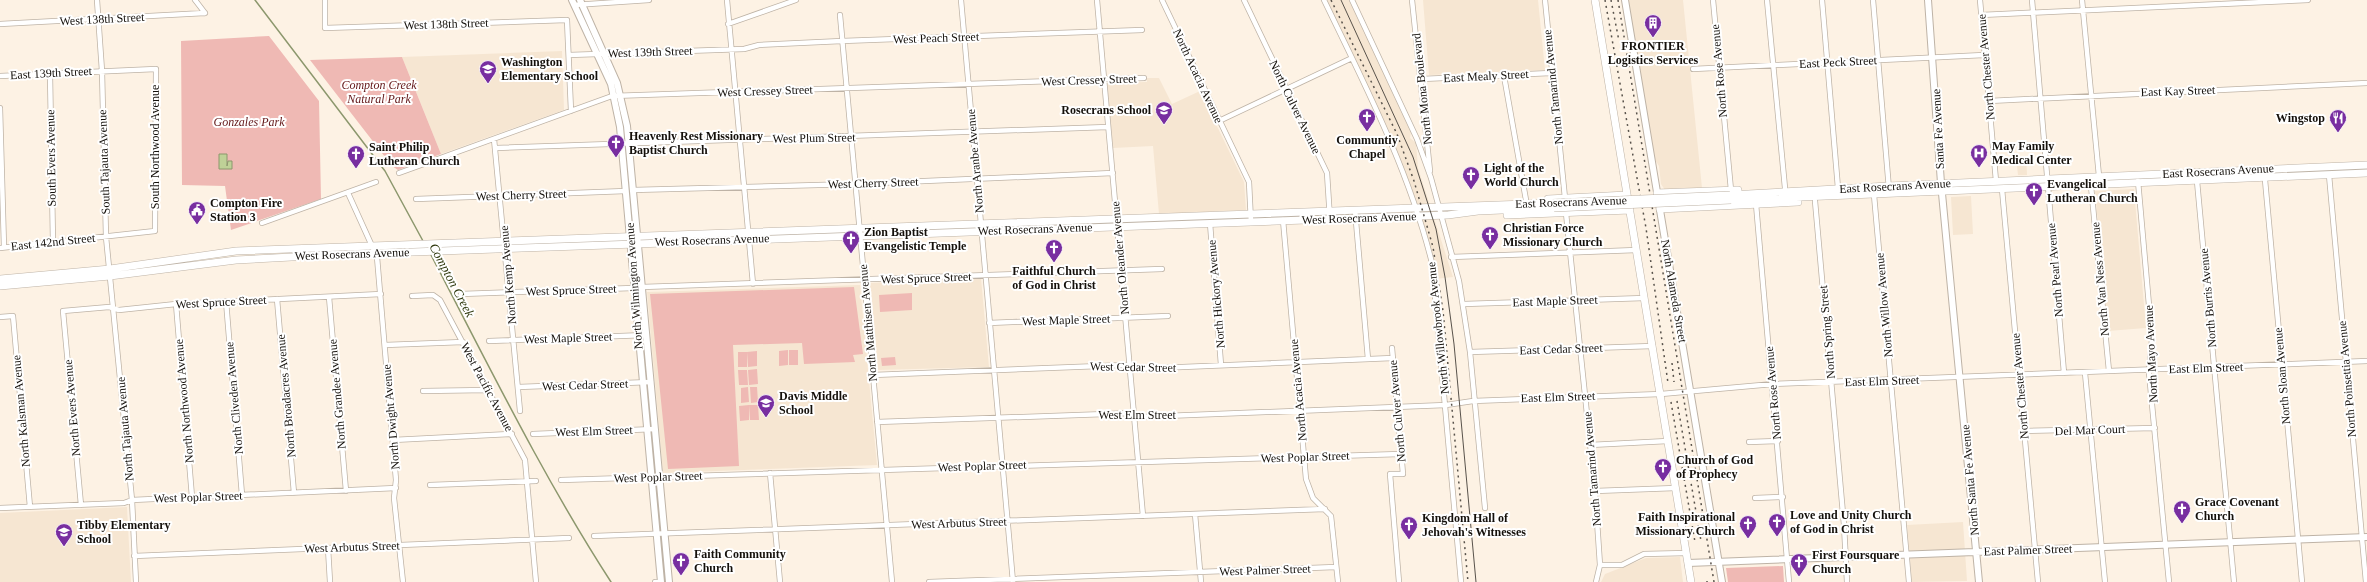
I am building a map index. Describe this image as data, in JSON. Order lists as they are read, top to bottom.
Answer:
{
  "streets": {
    "main road": [
      "Santa Fe Avenue",
      "East Rosecrans Avenue",
      "West Rosecrans Avenue",
      "North Wilmington Avenue",
      "North Alameda Street",
      "North Santa Fe Avenue",
      "East Palmer Street"
    ],
    "street": [
      "West 138th Street",
      "West Peach Street",
      "West 139th Street",
      "East Peck Street",
      "North Chester Avenue",
      "North Rose Avenue",
      "East 139th Street",
      "North Acacia Avenue",
      "East Mealy Street",
      "West Cressey Street",
      "North Tamarind Avenue",
      "North Mona Boulevard",
      "East Kay Street",
      "North Culver Avenue",
      "West Plum Street",
      "South Northwood Avenue",
      "South Evers Avenue",
      "North Aranbe Avenue",
      "South Tajauta Avenue",
      "West Cherry Street",
      "East 142nd Street",
      "North Oleander Avenue",
      "North Pearl Avenue",
      "North Kemp Avenue",
      "West Spruce Street",
      "North Van Ness Avenue",
      "North Hickory Avenue",
      "North Burris Avenue",
      "East Maple Street",
      "North Willow Avenue",
      "West Maple Street",
      "North Matthisen Avenue",
      "North Willowbrook Avenue",
      "North Spring Street",
      "East Cedar Street",
      "North Mayo Avenue",
      "West Cedar Street",
      "East Elm Street",
      "North Sloan Avenue",
      "North Poinsettia Avenue",
      "West Pacific Avenue",
      "North Grandee Avenue",
      "North Broadacres Avenue",
      "North Cliveden Avenue",
      "North Northwood Avenue",
      "North Evers Avenue",
      "North Kalsman Avenue",
      "West Elm Street",
      "North Dwight Avenue",
      "North Tajauta Avenue",
      "Del Mar Court",
      "West Poplar Street",
      "West Arbutus Street",
      "West Palmer Street"
    ]
  },
  "crossings": [
    ["West 138th Street", "West 139th Street"],
    ["West 138th Street", "South Tajauta Avenue"],
    ["West Peach Street", "West 139th Street"],
    ["West Peach Street", "North Aranbe Avenue"],
    ["West Peach Street", "North Oleander Avenue"],
    ["West Peach Street", "North Matthisen Avenue"],
    ["West 139th Street", "North Wilmington Avenue"],
    ["East Peck Street", "North Chester Avenue"],
    ["East Peck Street", "North Rose Avenue"],
    ["East Peck Street", "Santa Fe Avenue"],
    ["North Chester Avenue", "East Kay Street"],
    ["North Chester Avenue", "East Rosecrans Avenue"],
    ["North Chester Avenue", "East Elm Street"],
    ["North Chester Avenue", "Del Mar Court"],
    ["North Chester Avenue", "East Palmer Street"],
    ["North Rose Avenue", "East Rosecrans Avenue"],
    ["North Rose Avenue", "East Elm Street"],
    ["North Rose Avenue", "East Palmer Street"],
    ["East 139th Street", "South Northwood Avenue"],
    ["East 139th Street", "South Evers Avenue"],
    ["East 139th Street", "South Tajauta Avenue"],
    ["North Acacia Avenue", "West Rosecrans Avenue"],
    ["North Acacia Avenue", "West Cedar Street"],
    ["North Acacia Avenue", "West Elm Street"],
    ["North Acacia Avenue", "West Poplar Street"],
    ["North Acacia Avenue", "West Arbutus Street"],
    ["North Acacia Avenue", "West Palmer Street"],
    ["East Mealy Street", "North Tamarind Avenue"],
    ["East Mealy Street", "North Mona Boulevard"],
    ["West Cressey Street", "North Aranbe Avenue"],
    ["West Cressey Street", "North Oleander Avenue"],
    ["West Cressey Street", "North Kemp Avenue"],
    ["West Cressey Street", "North Wilmington Avenue"],
    ["West Cressey Street", "North Matthisen Avenue"],
    ["North Tamarind Avenue", "East Maple Street"],
    ["North Tamarind Avenue", "East Cedar Street"],
    ["North Tamarind Avenue", "East Elm Street"],
    ["North Mona Boulevard", "North Willowbrook Avenue"],
    ["East Kay Street", "North Pearl Avenue"],
    ["North Culver Avenue", "West Rosecrans Avenue"],
    ["North Culver Avenue", "West Cedar Street"],
    ["North Culver Avenue", "East Elm Street"],
    ["North Culver Avenue", "West Elm Street"],
    ["North Culver Avenue", "West Poplar Street"],
    ["Santa Fe Avenue", "East Rosecrans Avenue"],
    ["Santa Fe Avenue", "East Elm Street"],
    ["Santa Fe Avenue", "North Santa Fe Avenue"],
    ["West Plum Street", "North Aranbe Avenue"],
    ["West Plum Street", "North Oleander Avenue"],
    ["West Plum Street", "North Kemp Avenue"],
    ["West Plum Street", "North Wilmington Avenue"],
    ["West Plum Street", "North Matthisen Avenue"],
    ["South Northwood Avenue", "South Tajauta Avenue"],
    ["South Northwood Avenue", "East 142nd Street"],
    ["South Evers Avenue", "East 142nd Street"],
    ["North Aranbe Avenue", "West Cherry Street"],
    ["North Aranbe Avenue", "West Rosecrans Avenue"],
    ["North Aranbe Avenue", "West Spruce Street"],
    ["North Aranbe Avenue", "West Maple Street"],
    ["North Aranbe Avenue", "West Cedar Street"],
    ["North Aranbe Avenue", "West Elm Street"],
    ["South Tajauta Avenue", "West Rosecrans Avenue"],
    ["South Tajauta Avenue", "East 142nd Street"],
    ["South Tajauta Avenue", "North Tajauta Avenue"],
    ["East Rosecrans Avenue", "West Rosecrans Avenue"],
    ["East Rosecrans Avenue", "North Pearl Avenue"],
    ["East Rosecrans Avenue", "North Van Ness Avenue"],
    ["East Rosecrans Avenue", "North Burris Avenue"],
    ["East Rosecrans Avenue", "North Willow Avenue"],
    ["East Rosecrans Avenue", "North Willowbrook Avenue"],
    ["East Rosecrans Avenue", "North Mayo Avenue"],
    ["East Rosecrans Avenue", "North Sloan Avenue"],
    ["East Rosecrans Avenue", "North Poinsettia Avenue"],
    ["West Cherry Street", "North Oleander Avenue"],
    ["West Cherry Street", "North Kemp Avenue"],
    ["West Cherry Street", "North Wilmington Avenue"],
    ["West Cherry Street", "North Matthisen Avenue"],
    ["West Rosecrans Avenue", "North Oleander Avenue"],
    ["West Rosecrans Avenue", "North Kemp Avenue"],
    ["West Rosecrans Avenue", "North Wilmington Avenue"],
    ["West Rosecrans Avenue", "North Hickory Avenue"],
    ["West Rosecrans Avenue", "North Matthisen Avenue"],
    ["West Rosecrans Avenue", "North Willowbrook Avenue"],
    ["West Rosecrans Avenue", "North Dwight Avenue"],
    ["West Rosecrans Avenue", "North Tajauta Avenue"],
    ["North Oleander Avenue", "West Spruce Street"],
    ["North Oleander Avenue", "West Maple Street"],
    ["North Oleander Avenue", "West Cedar Street"],
    ["North Oleander Avenue", "West Elm Street"],
    ["North Oleander Avenue", "West Poplar Street"],
    ["North Oleander Avenue", "West Arbutus Street"],
    ["North Pearl Avenue", "East Elm Street"],
    ["North Kemp Avenue", "West Spruce Street"],
    ["North Kemp Avenue", "West Maple Street"],
    ["North Kemp Avenue", "West Cedar Street"],
    ["West Spruce Street", "North Wilmington Avenue"],
    ["West Spruce Street", "North Matthisen Avenue"],
    ["West Spruce Street", "North Grandee Avenue"],
    ["West Spruce Street", "North Broadacres Avenue"],
    ["West Spruce Street", "North Cliveden Avenue"],
    ["West Spruce Street", "North Northwood Avenue"],
    ["West Spruce Street", "North Evers Avenue"],
    ["West Spruce Street", "North Dwight Avenue"],
    ["West Spruce Street", "North Tajauta Avenue"],
    ["North Van Ness Avenue", "East Elm Street"],
    ["North Wilmington Avenue", "West Maple Street"],
    ["North Wilmington Avenue", "West Cedar Street"],
    ["North Wilmington Avenue", "West Elm Street"],
    ["North Wilmington Avenue", "West Poplar Street"],
    ["North Wilmington Avenue", "West Arbutus Street"],
    ["North Alameda Street", "East Elm Street"],
    ["North Alameda Street", "East Palmer Street"],
    ["North Hickory Avenue", "West Cedar Street"],
    ["North Burris Avenue", "East Elm Street"],
    ["North Burris Avenue", "East Palmer Street"],
    ["East Maple Street", "North Willowbrook Avenue"],
    ["North Willow Avenue", "East Elm Street"],
    ["North Willow Avenue", "East Palmer Street"],
    ["North Matthisen Avenue", "West Cedar Street"],
    ["North Matthisen Avenue", "West Elm Street"],
    ["North Matthisen Avenue", "West Poplar Street"],
    ["North Matthisen Avenue", "West Arbutus Street"],
    ["North Willowbrook Avenue", "East Cedar Street"],
    ["North Willowbrook Avenue", "East Elm Street"],
    ["North Spring Street", "East Elm Street"],
    ["North Spring Street", "East Palmer Street"],
    ["North Mayo Avenue", "East Elm Street"],
    ["North Mayo Avenue", "Del Mar Court"],
    ["North Mayo Avenue", "East Palmer Street"],
    ["East Elm Street", "North Sloan Avenue"],
    ["East Elm Street", "North Poinsettia Avenue"],
    ["East Elm Street", "West Elm Street"],
    ["East Elm Street", "North Santa Fe Avenue"],
    ["North Sloan Avenue", "East Palmer Street"],
    ["North Poinsettia Avenue", "East Palmer Street"],
    ["North Grandee Avenue", "West Poplar Street"],
    ["North Broadacres Avenue", "West Poplar Street"],
    ["North Cliveden Avenue", "West Poplar Street"],
    ["North Northwood Avenue", "West Poplar Street"],
    ["North Evers Avenue", "West Poplar Street"],
    ["North Kalsman Avenue", "West Poplar Street"],
    ["North Dwight Avenue", "West Poplar Street"],
    ["North Dwight Avenue", "West Arbutus Street"],
    ["North Tajauta Avenue", "West Poplar Street"],
    ["North Tajauta Avenue", "West Arbutus Street"],
    ["North Santa Fe Avenue", "East Palmer Street"]
  ],
  "water": ["Compton Creek"],
  "parks": ["Compton Creek Natural Park", "Gonzales Park"],
  "places": {
    "building": ["FRONTIER Logistics Services"],
    "school or university": [
      "Washington Elementary School",
      "Rosecrans School",
      "Davis Middle School",
      "Tibby Elementary School"
    ],
    "church": [
      "Communtiy Chapel",
      "Heavenly Rest Missionary Baptist Church",
      "Saint Philip Lutheran Church",
      "Light of the World Church",
      "Evangelical Lutheran Church",
      "Christian Force Missionary Church",
      "Zion Baptist Evangelistic Temple",
      "Faithful Church of God in Christ",
      "Church of God of Prophecy",
      "Grace Covenant Church",
      "Love and Unity Church of God in Christ",
      "Faith Inspirational Missionary Church",
      "Kingdom Hall of Jehovah's Witnesses",
      "Faith Community Church",
      "First Foursquare Church"
    ],
    "restaurant": ["Wingstop"],
    "hospital": ["May Family Medical Center"],
    "public building": ["Compton Fire Station 3"]
  }
}
